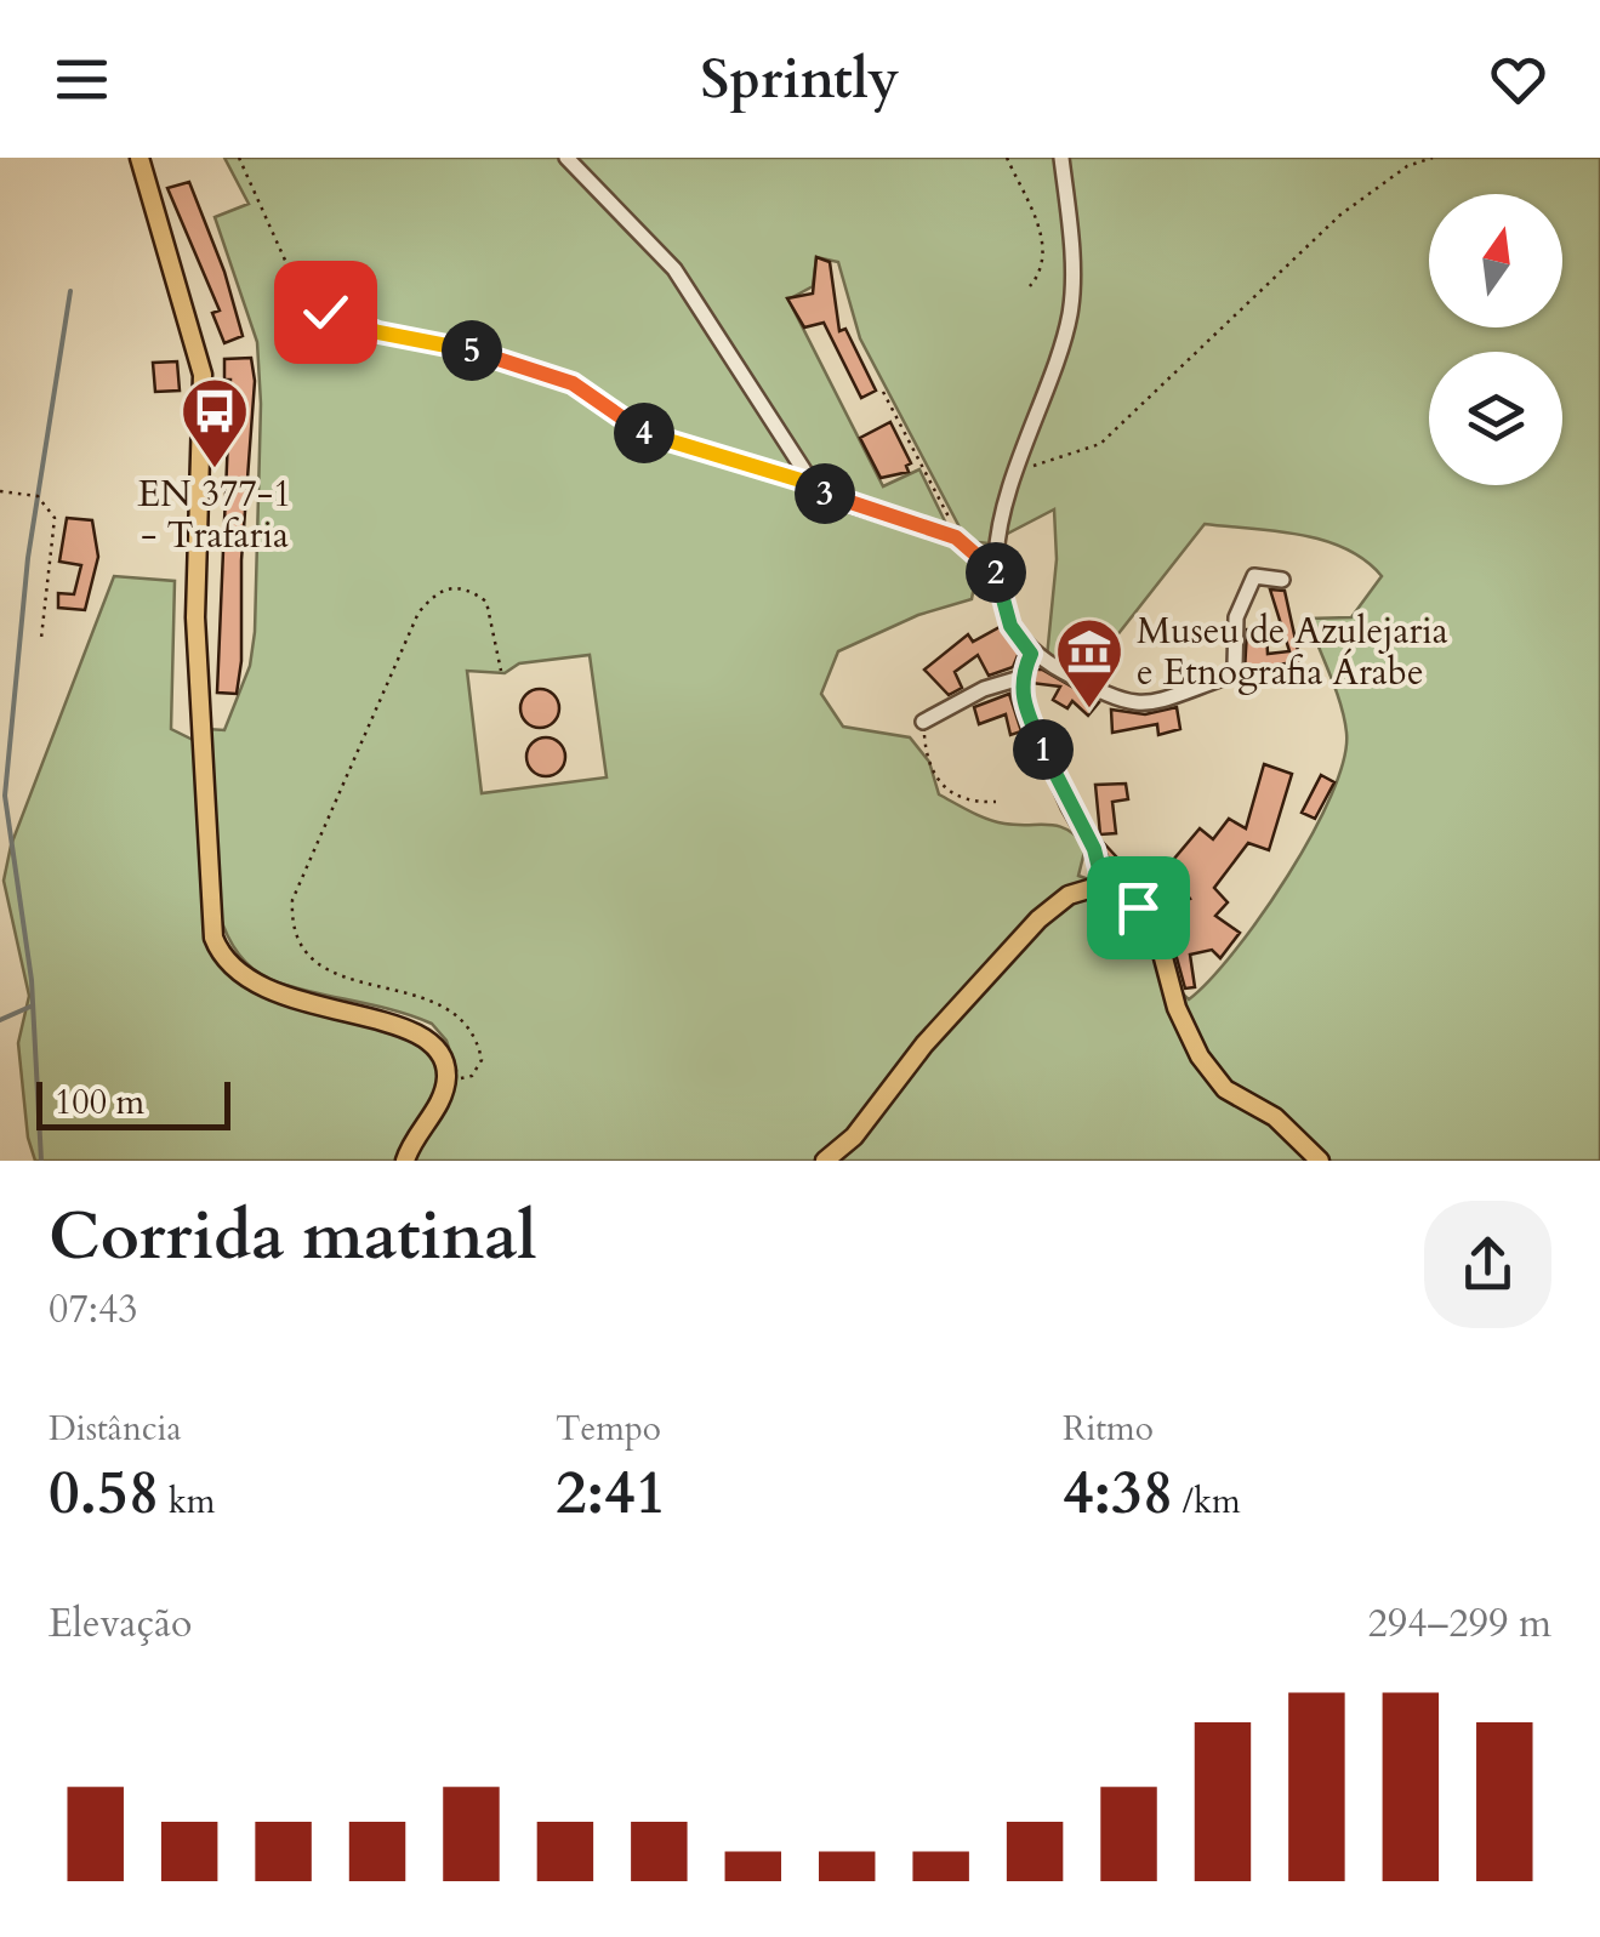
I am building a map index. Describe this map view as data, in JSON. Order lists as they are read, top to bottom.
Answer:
{
  "places": {
    "bus stop": ["EN 377-1 - Trafaria"],
    "museum": ["Museu de Azulejaria e Etnografia Árabe"]
  },
  "scale_bar": "100 m",
  "north": "top",
  "page": {
    "header": "Sprintly",
    "pins": [
      "5",
      "4",
      "3",
      "2",
      "1"
    ],
    "scale": "100 m",
    "heading": ["Corrida matinal", "07:43"],
    "stats": [
      ["Distância", "0.58 km"],
      ["Tempo", "2:41"],
      ["Ritmo", "4:38 /km"]
    ],
    "chart": ["Elevação", "294–299 m"]
  }
}
